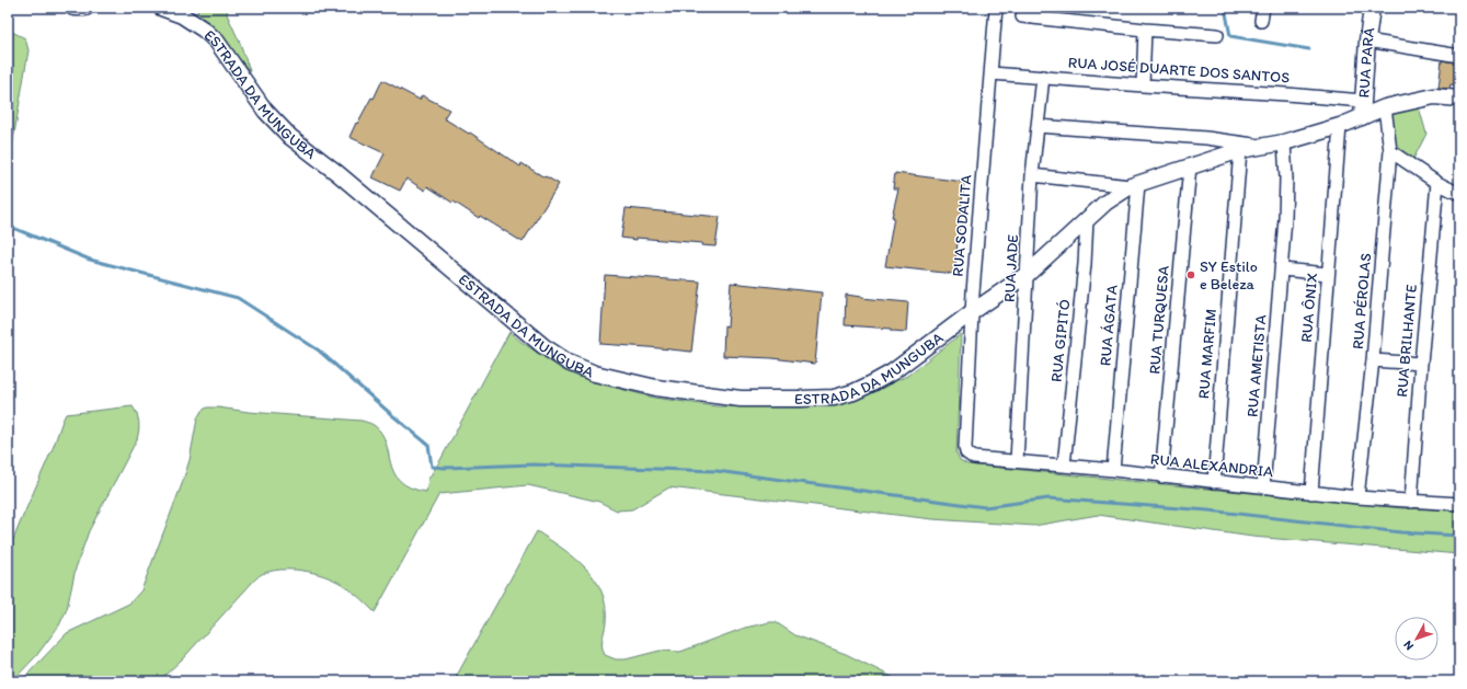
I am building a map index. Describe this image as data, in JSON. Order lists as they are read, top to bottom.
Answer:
{
  "streets": {
    "main road": ["RUA PARÁ", "ESTRADA DA MUNGUBA"],
    "street": [
      "RUA JOSÉ DUARTE DOS SANTOS",
      "RUA SODALITA",
      "RUA JADE",
      "RUA PÉROLAS",
      "RUA ÔNIX",
      "RUA TURQUESA",
      "RUA ÁGATA",
      "RUA GIPITÓ",
      "RUA BRILHANTE",
      "RUA MARFIM",
      "RUA AMETISTA",
      "RUA ALEXANDRIA"
    ]
  },
  "crossings": [
    ["RUA PARÁ", "RUA JOSÉ DUARTE DOS SANTOS"],
    ["RUA PARÁ", "ESTRADA DA MUNGUBA"],
    ["RUA JOSÉ DUARTE DOS SANTOS", "RUA SODALITA"],
    ["RUA JOSÉ DUARTE DOS SANTOS", "RUA JADE"],
    ["ESTRADA DA MUNGUBA", "RUA SODALITA"],
    ["ESTRADA DA MUNGUBA", "RUA JADE"],
    ["ESTRADA DA MUNGUBA", "RUA PÉROLAS"],
    ["ESTRADA DA MUNGUBA", "RUA ÔNIX"],
    ["ESTRADA DA MUNGUBA", "RUA TURQUESA"],
    ["ESTRADA DA MUNGUBA", "RUA ÁGATA"],
    ["ESTRADA DA MUNGUBA", "RUA GIPITÓ"],
    ["ESTRADA DA MUNGUBA", "RUA MARFIM"],
    ["ESTRADA DA MUNGUBA", "RUA AMETISTA"],
    ["RUA SODALITA", "RUA ALEXANDRIA"],
    ["RUA JADE", "RUA ALEXANDRIA"],
    ["RUA PÉROLAS", "RUA ALEXANDRIA"],
    ["RUA ÔNIX", "RUA ALEXANDRIA"],
    ["RUA TURQUESA", "RUA ALEXANDRIA"],
    ["RUA ÁGATA", "RUA ALEXANDRIA"],
    ["RUA GIPITÓ", "RUA ALEXANDRIA"],
    ["RUA BRILHANTE", "RUA ALEXANDRIA"],
    ["RUA MARFIM", "RUA ALEXANDRIA"],
    ["RUA AMETISTA", "RUA ALEXANDRIA"]
  ],
  "places": ["SY Estilo e Beleza"],
  "north": "bottom left"
}
